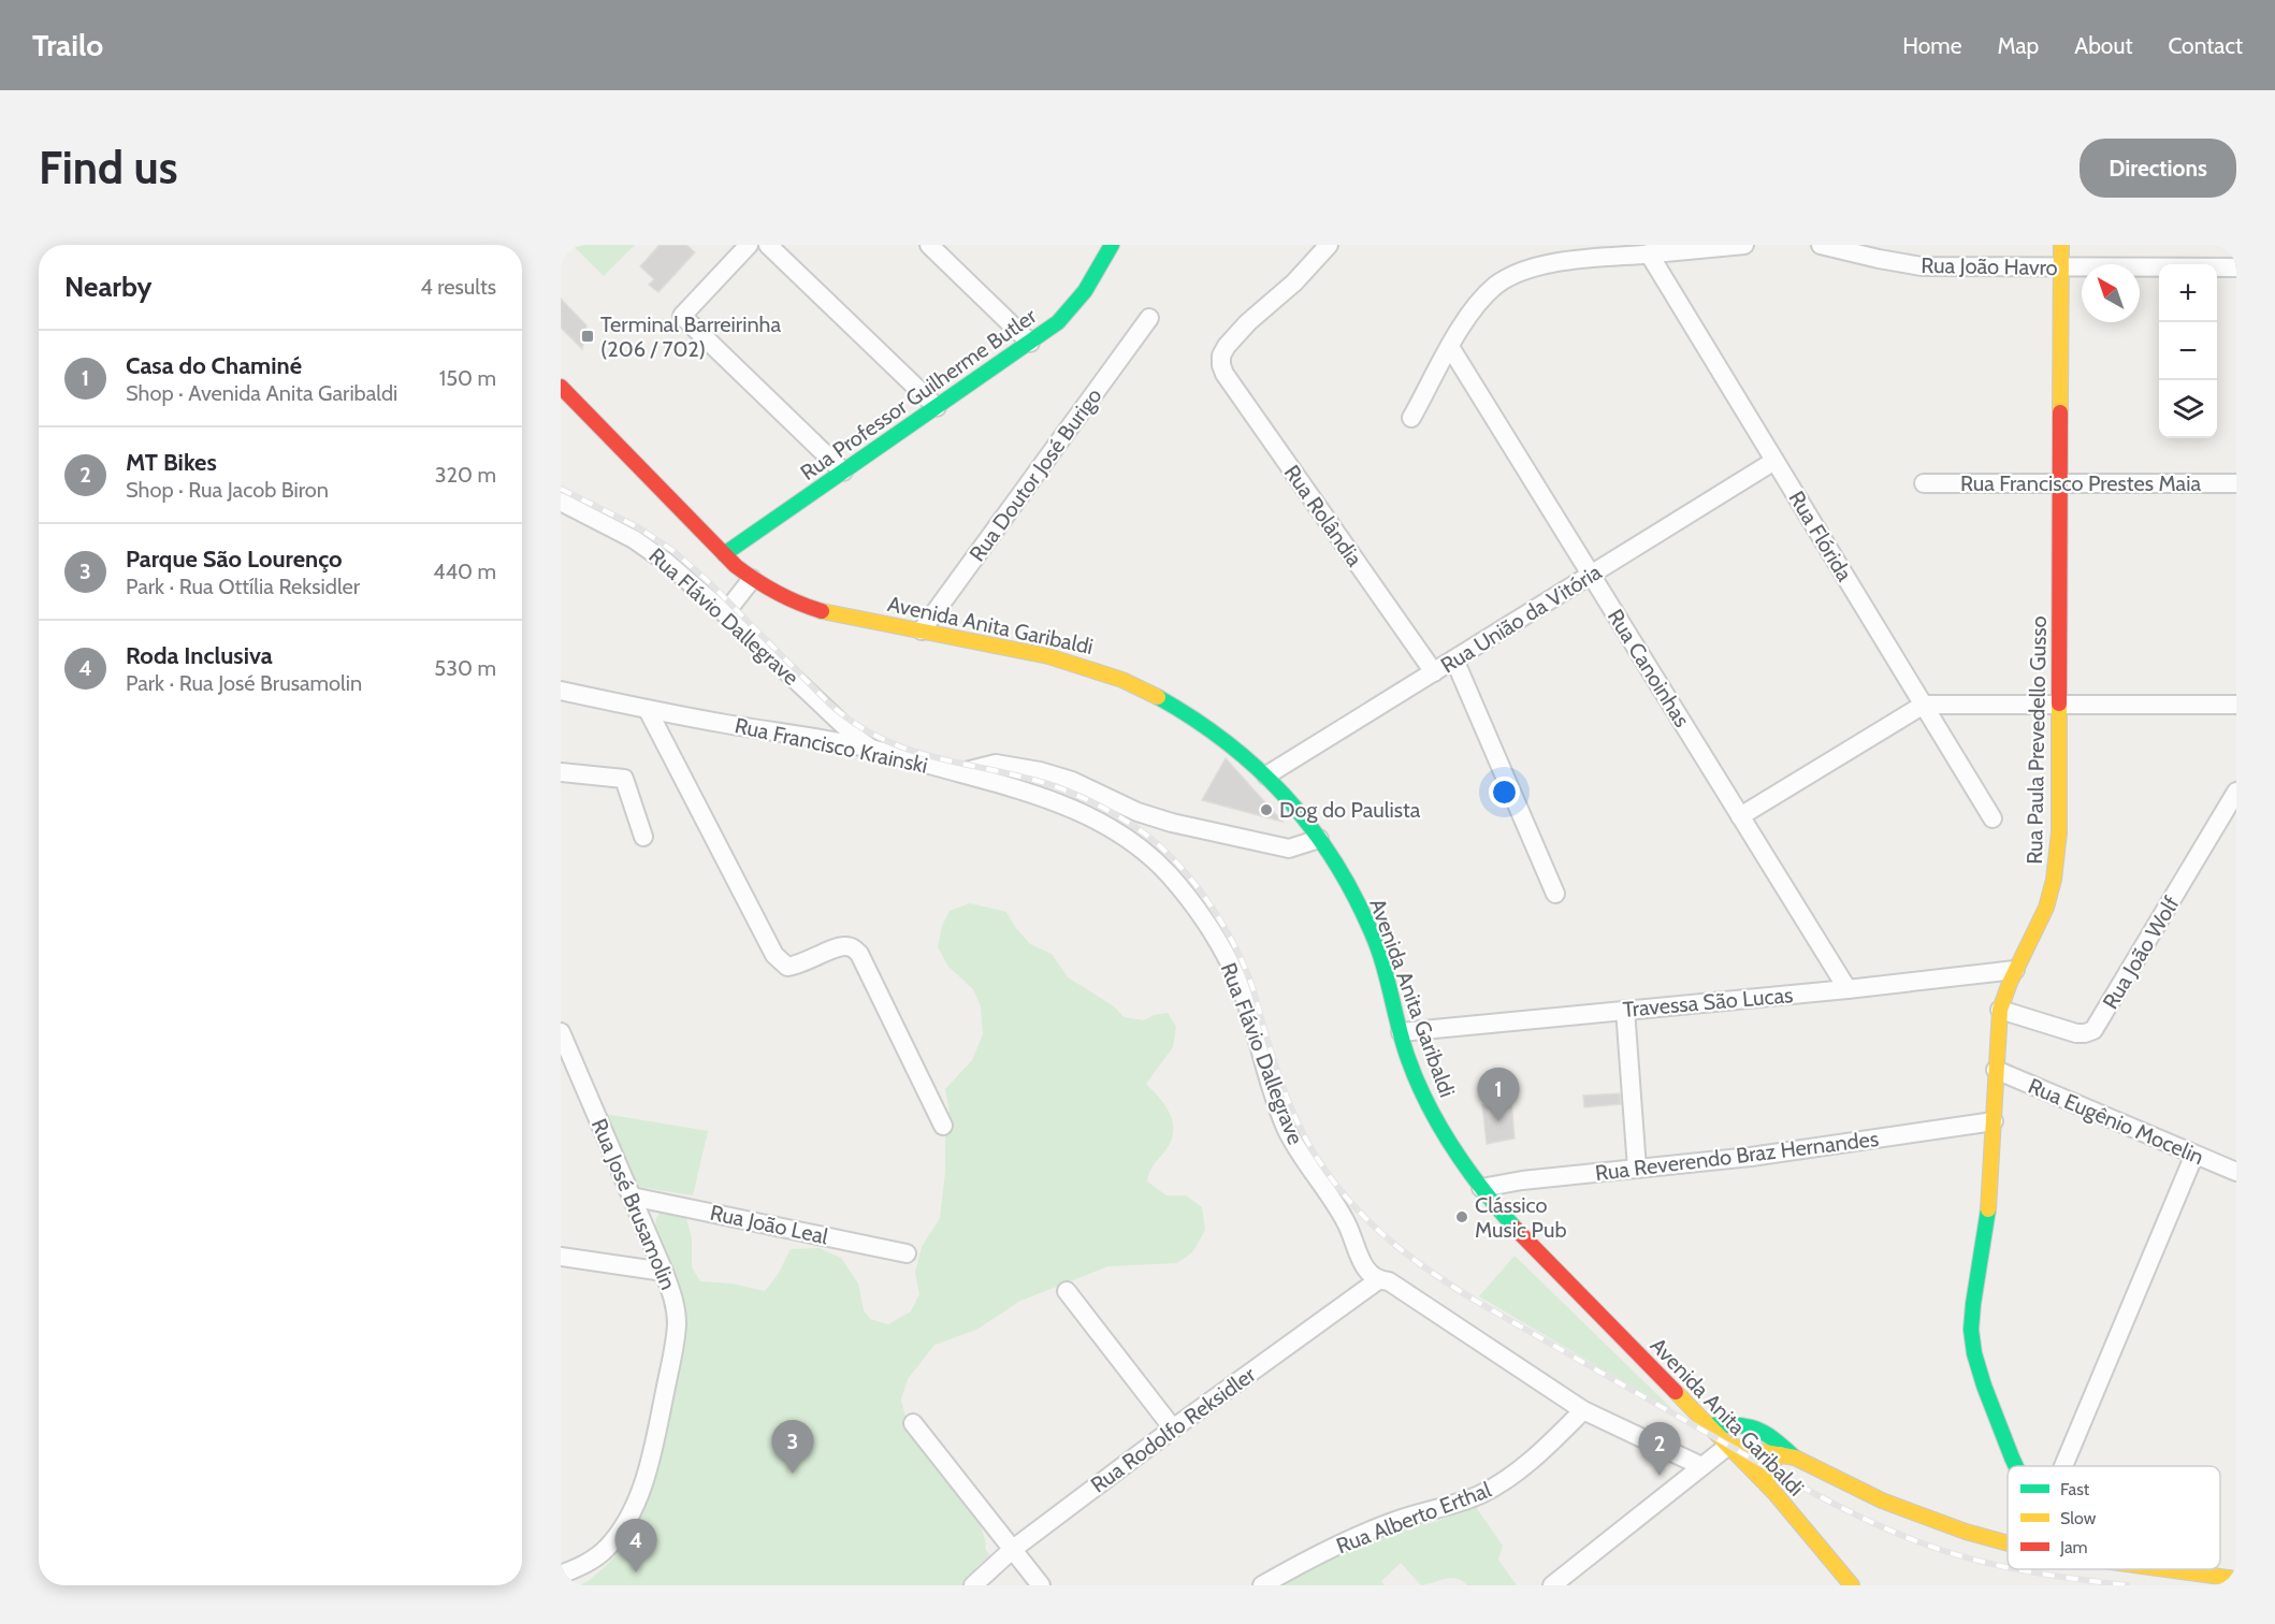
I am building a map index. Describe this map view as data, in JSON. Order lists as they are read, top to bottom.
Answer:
{
  "streets": {
    "main road": ["Rua Professor Guilherme Butler", "Avenida Anita Garibaldi", "Rua Paula Prevedello Gusso"],
    "street": [
      "Rua João Havro",
      "Rua Doutor José Burigo",
      "Rua Francisco Prestes Maia",
      "Rua Rolândia",
      "Rua Flórida",
      "Rua Flávio Dallegrave",
      "Rua União da Vitória",
      "Rua Canoinhas",
      "Rua Francisco Krainski",
      "Rua João Wolf",
      "Travessa São Lucas",
      "Rua Eugênio Mocelin",
      "Rua Reverendo Braz Hernandes",
      "Rua José Brusamolin",
      "Rua João Leal",
      "Rua Rodolfo Reksidler",
      "Rua Alberto Erthal"
    ]
  },
  "crossings": [
    ["Rua João Havro", "Rua Paula Prevedello Gusso"],
    ["Rua Professor Guilherme Butler", "Avenida Anita Garibaldi"],
    ["Rua Doutor José Burigo", "Avenida Anita Garibaldi"],
    ["Rua Francisco Prestes Maia", "Rua Paula Prevedello Gusso"],
    ["Rua Rolândia", "Rua União da Vitória"],
    ["Rua Flórida", "Rua União da Vitória"],
    ["Rua Flávio Dallegrave", "Rua Francisco Krainski"],
    ["Rua Flávio Dallegrave", "Rua Rodolfo Reksidler"],
    ["Rua Flávio Dallegrave", "Rua Alberto Erthal"],
    ["Rua União da Vitória", "Avenida Anita Garibaldi"],
    ["Rua União da Vitória", "Rua Canoinhas"],
    ["Avenida Anita Garibaldi", "Travessa São Lucas"],
    ["Avenida Anita Garibaldi", "Rua Reverendo Braz Hernandes"],
    ["Rua Canoinhas", "Travessa São Lucas"],
    ["Rua Paula Prevedello Gusso", "Rua João Wolf"],
    ["Rua Paula Prevedello Gusso", "Travessa São Lucas"],
    ["Rua Paula Prevedello Gusso", "Rua Eugênio Mocelin"],
    ["Rua Paula Prevedello Gusso", "Rua Reverendo Braz Hernandes"],
    ["Rua José Brusamolin", "Rua João Leal"]
  ],
  "places": {
    "transit": ["Terminal Barreirinha (206 / 702)"],
    "other": ["Dog do Paulista", "Clássico Music Pub"]
  },
  "legend": ["Fast", "Slow", "Jam"],
  "north": "top left",
  "page": {
    "header": "Trailo",
    "nav": [
      "Home",
      "Map",
      "About",
      "Contact"
    ],
    "buttons": "Directions",
    "title": "Find us",
    "heading": ["Nearby", "4 results"],
    "map_buttons": ["+", "−"],
    "list": [
      {
        "mark": "1",
        "name": "Casa do Chaminé",
        "note": "Shop · Avenida Anita Garibaldi",
        "value": "150 m"
      },
      {
        "mark": "2",
        "name": "MT Bikes",
        "note": "Shop · Rua Jacob Biron",
        "value": "320 m"
      },
      {
        "mark": "3",
        "name": "Parque São Lourenço",
        "note": "Park · Rua Ottília Reksidler",
        "value": "440 m"
      },
      {
        "mark": "4",
        "name": "Roda Inclusiva",
        "note": "Park · Rua José Brusamolin",
        "value": "530 m"
      }
    ],
    "pins": [
      "1",
      "3",
      "2",
      "4"
    ]
  }
}
